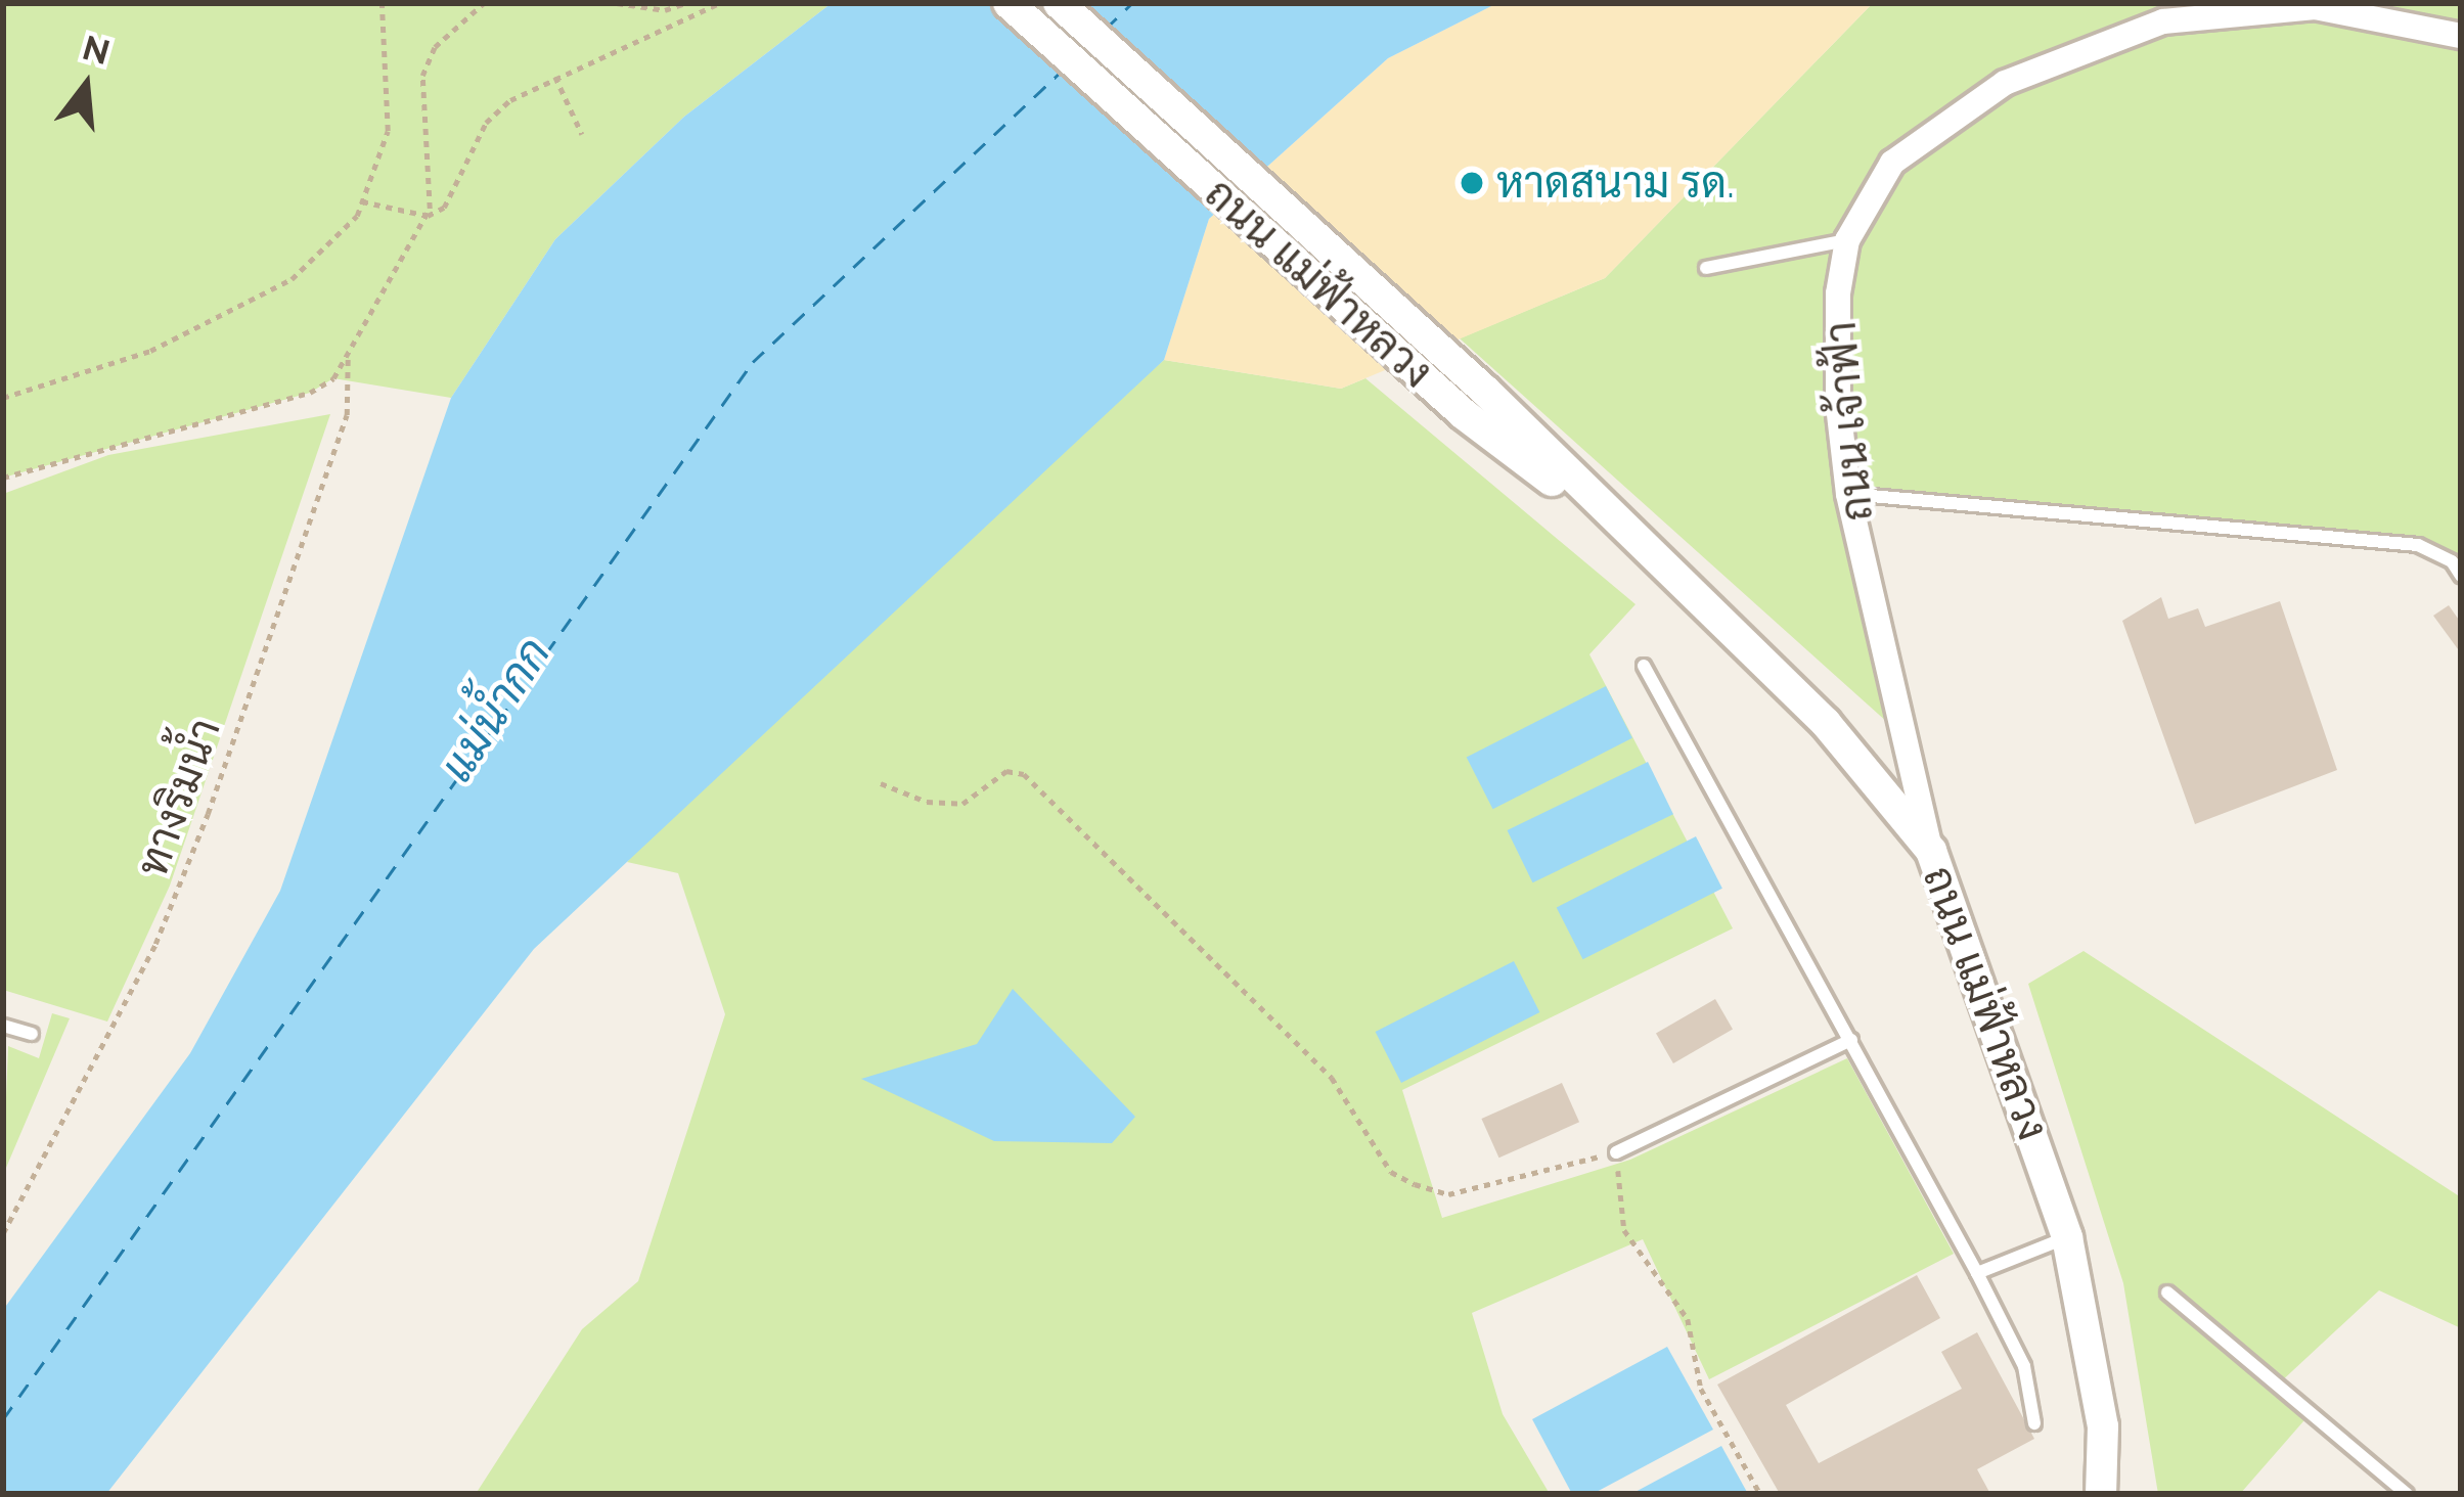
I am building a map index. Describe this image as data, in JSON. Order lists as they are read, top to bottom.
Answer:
{
  "streets": {
    "street": ["ถนน แม่ฟ้าหลวง", "ถนน เจ้าฟ้า"],
    "path": ["ทางริมน้ำ"]
  },
  "crossings": [
    ["ถนน แม่ฟ้าหลวง", "ถนน เจ้าฟ้า"]
  ],
  "water": ["แม่น้ำกก"],
  "places": ["หาดสนาม รด."],
  "north": "top"
}
